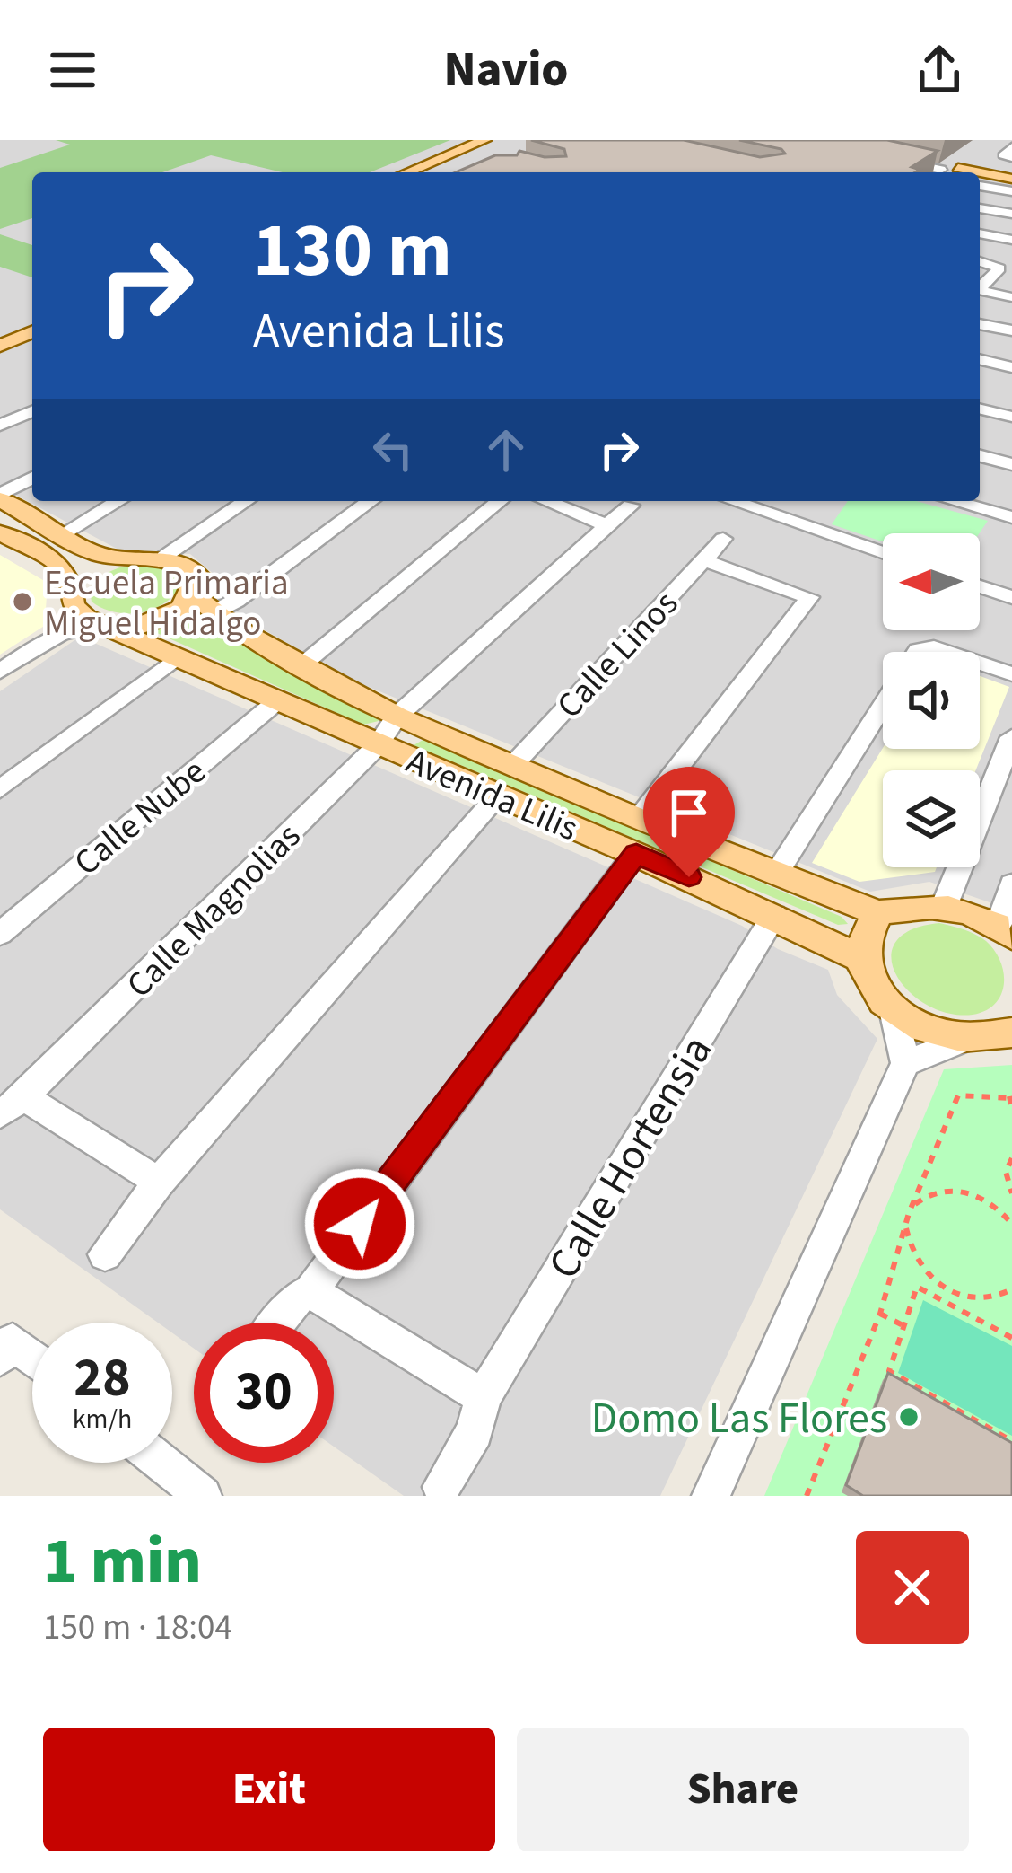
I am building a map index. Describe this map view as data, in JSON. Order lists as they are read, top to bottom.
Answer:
{
  "streets": {
    "main road": ["Avenida Lilis"],
    "street": [
      "Calle Linos",
      "Calle Nube",
      "Calle Magnolias",
      "Calle Hortensia"
    ]
  },
  "crossings": [
    ["Calle Linos", "Avenida Lilis"],
    ["Avenida Lilis", "Calle Nube"],
    ["Avenida Lilis", "Calle Magnolias"],
    ["Avenida Lilis", "Calle Hortensia"]
  ],
  "places": ["Escuela Primaria Miguel Hidalgo", "Domo Las Flores"],
  "north": "left",
  "page": {
    "header": "Navio",
    "turn": ["130 m", "Avenida Lilis"],
    "speed": "28 km/h",
    "limit": "30",
    "heading": ["1 min", "150 m · 18:04"],
    "buttons": ["Exit", "Share"]
  }
}
